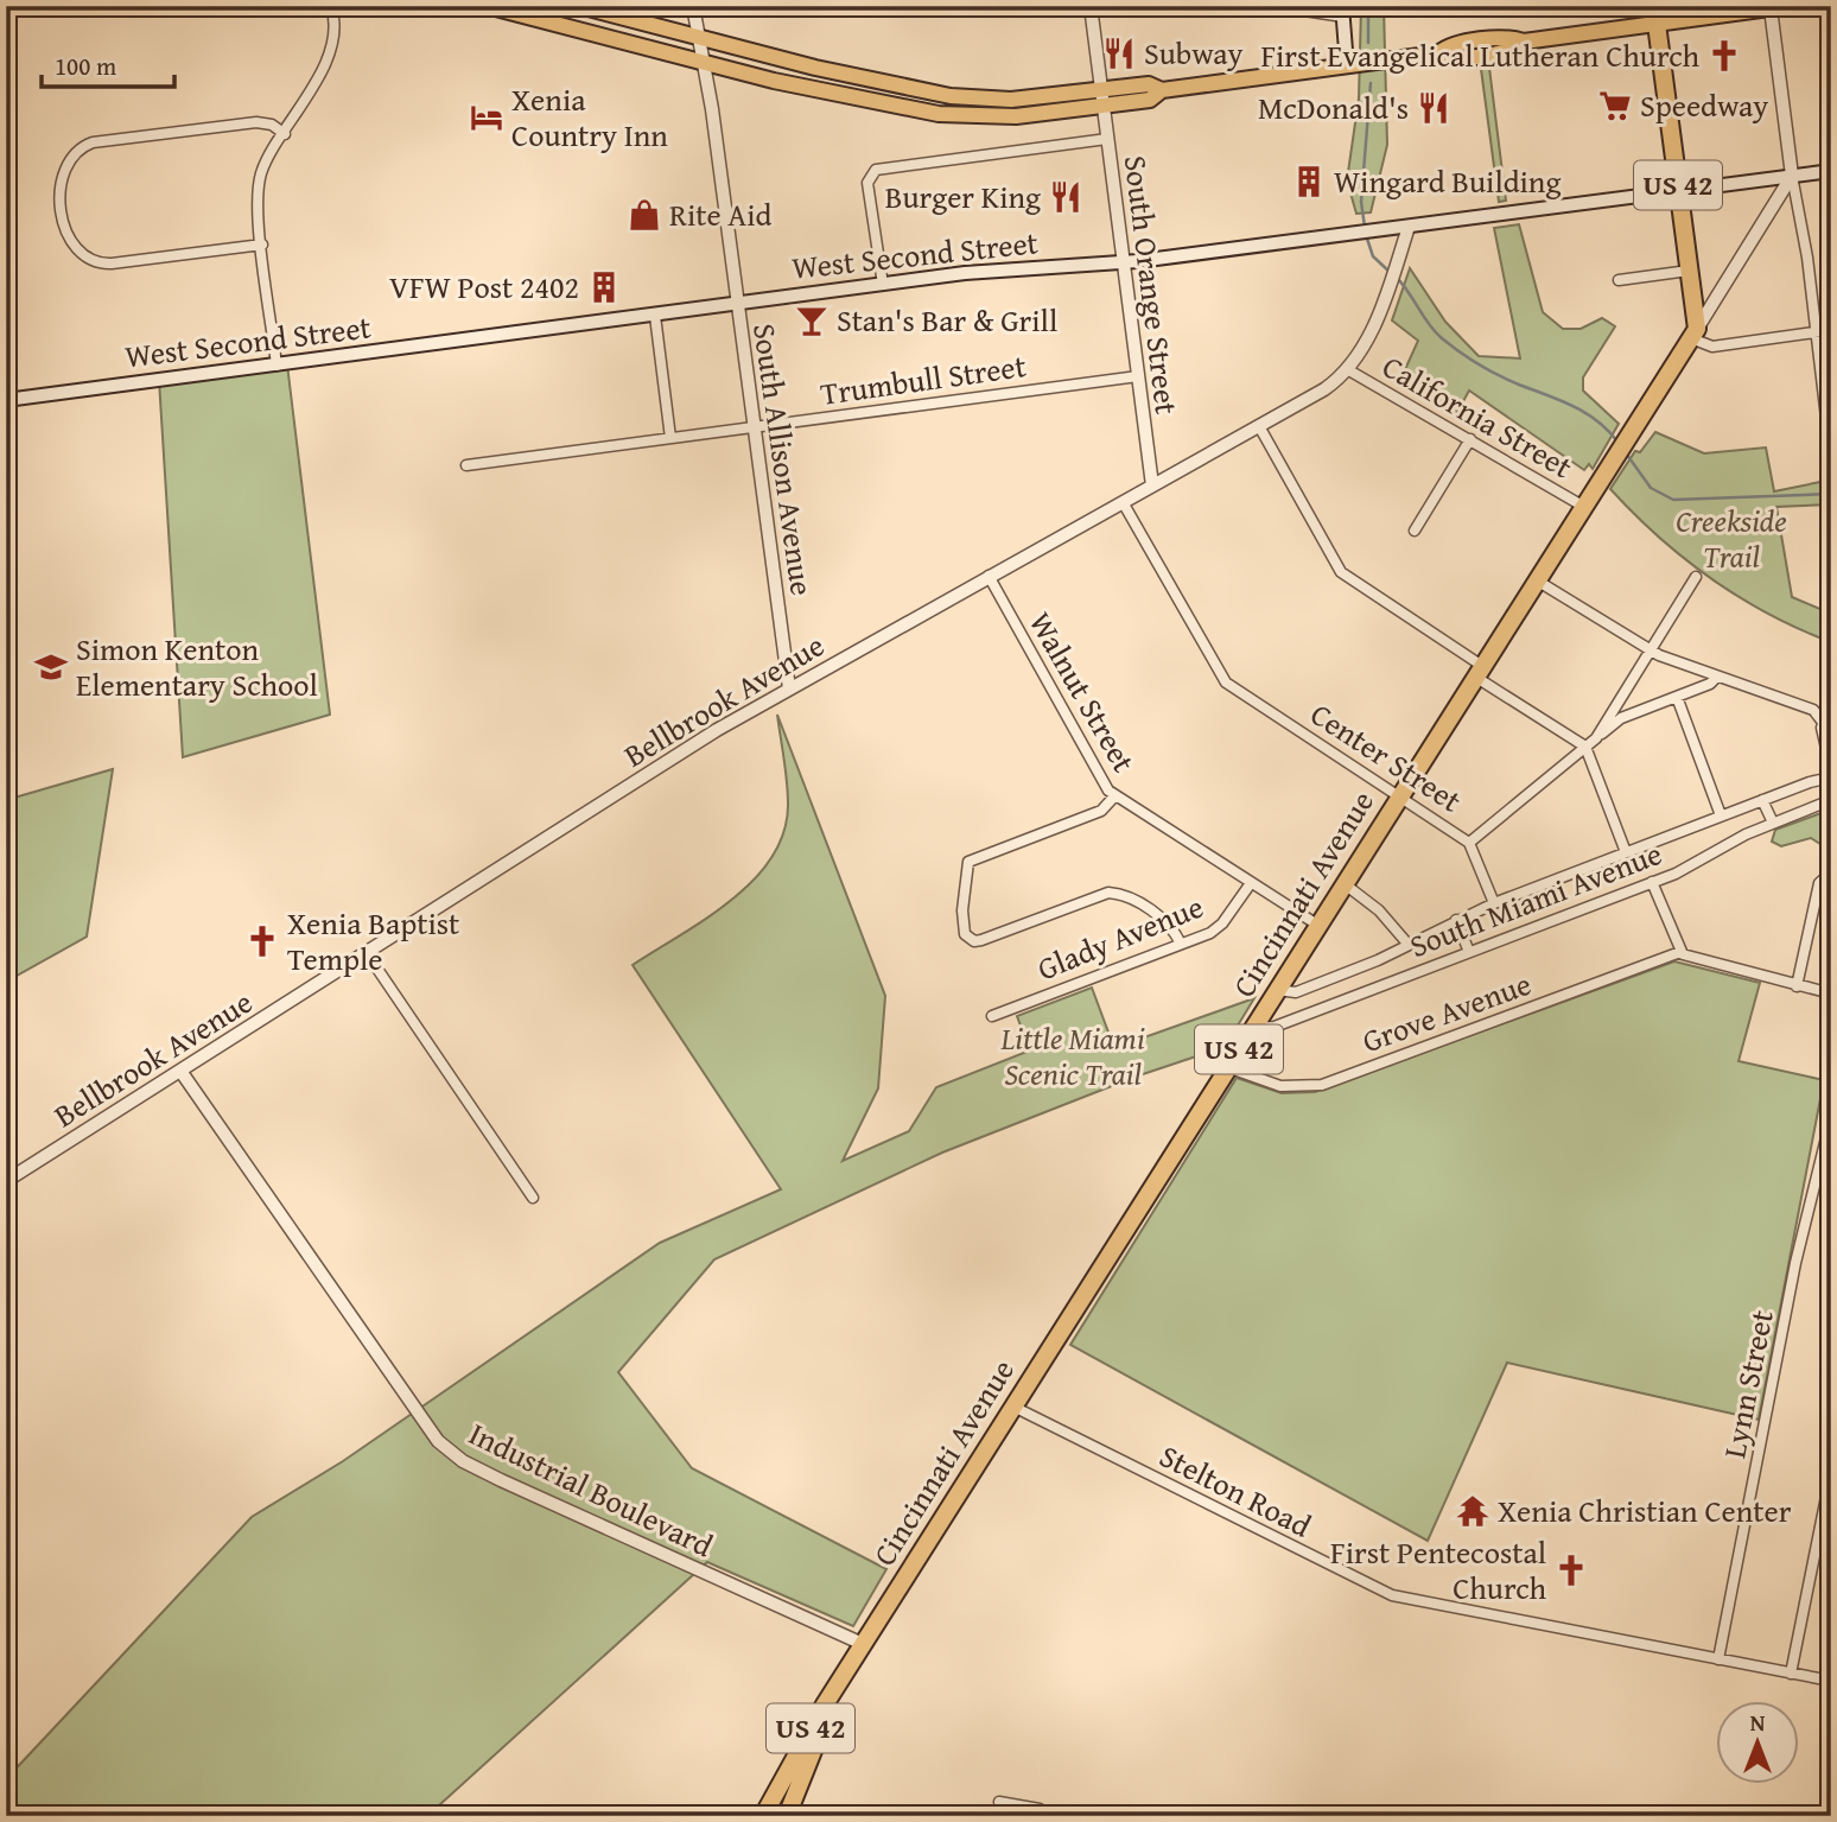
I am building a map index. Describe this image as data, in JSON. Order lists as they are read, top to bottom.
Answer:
{
  "streets": {
    "highway": ["US 42", "Cincinnati Avenue"],
    "main road": ["West Second Street"],
    "street": [
      "South Orange Street",
      "Trumbull Street",
      "California Street",
      "South Allison Avenue",
      "Walnut Street",
      "Bellbrook Avenue",
      "Center Street",
      "South Miami Avenue",
      "Glady Avenue",
      "Grove Avenue",
      "Lynn Street",
      "Industrial Boulevard",
      "Stelton Road"
    ]
  },
  "crossings": [
    ["US 42", "West Second Street"],
    ["US 42", "Cincinnati Avenue"],
    ["West Second Street", "South Orange Street"],
    ["West Second Street", "South Allison Avenue"],
    ["West Second Street", "Bellbrook Avenue"],
    ["West Second Street", "Cincinnati Avenue"],
    ["South Orange Street", "Trumbull Street"],
    ["South Orange Street", "Bellbrook Avenue"],
    ["Trumbull Street", "South Allison Avenue"],
    ["California Street", "Bellbrook Avenue"],
    ["California Street", "Cincinnati Avenue"],
    ["South Allison Avenue", "Bellbrook Avenue"],
    ["Walnut Street", "Bellbrook Avenue"],
    ["Walnut Street", "Cincinnati Avenue"],
    ["Walnut Street", "Glady Avenue"],
    ["Bellbrook Avenue", "Center Street"],
    ["Bellbrook Avenue", "Industrial Boulevard"],
    ["Center Street", "Cincinnati Avenue"],
    ["Cincinnati Avenue", "South Miami Avenue"],
    ["Cincinnati Avenue", "Grove Avenue"],
    ["Cincinnati Avenue", "Industrial Boulevard"],
    ["Cincinnati Avenue", "Stelton Road"],
    ["Lynn Street", "Stelton Road"]
  ],
  "parks": ["Creekside Trail", "Little Miami Scenic Trail"],
  "places": {
    "restaurant": ["Subway", "McDonald's", "Burger King"],
    "church": ["First Evangelical Lutheran Church", "Xenia Baptist Temple", "First Pentecostal Church"],
    "supermarket": ["Speedway"],
    "hotel": ["Xenia Country Inn"],
    "building": ["Wingard Building", "VFW Post 2402"],
    "shop": ["Rite Aid"],
    "bar": ["Stan's Bar & Grill"],
    "school or university": ["Simon Kenton Elementary School"],
    "temple": ["Xenia Christian Center"]
  },
  "scale_bar": "100 m",
  "north": "top"
}
